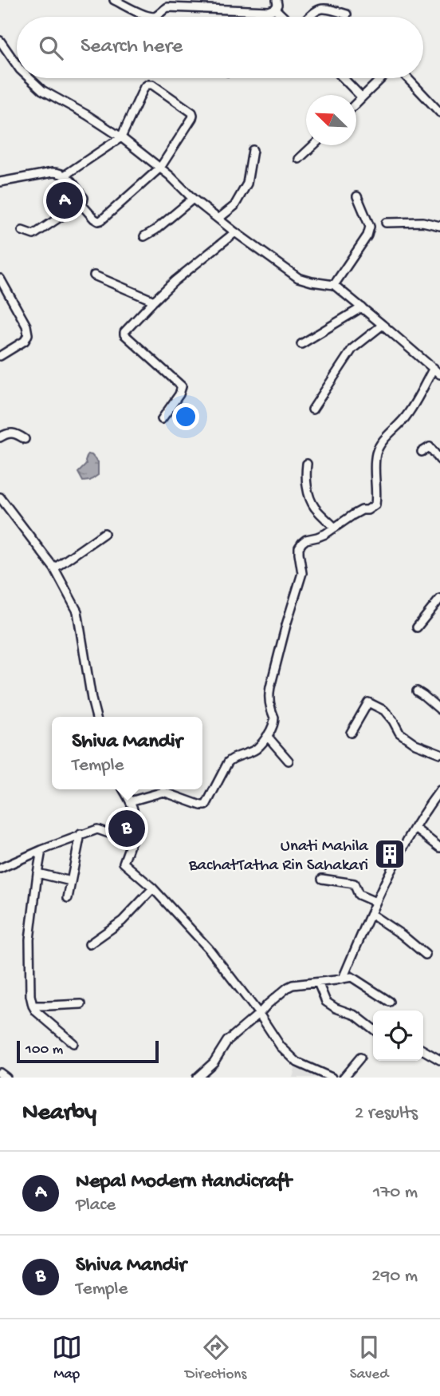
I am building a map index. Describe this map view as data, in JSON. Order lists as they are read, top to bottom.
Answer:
{
  "places": {
    "building": ["Unati Mahila BachatTatha Rin Sahakari"]
  },
  "scale_bar": "100 m",
  "north": "top left",
  "page": {
    "search": "Search here",
    "pins": ["A", "B"],
    "popup": ["Shiva Mandir", "Temple"],
    "scale": "100 m",
    "heading": ["Nearby", "2 results"],
    "list": [
      {
        "mark": "A",
        "name": "Nepal Modern Handicraft",
        "note": "Place",
        "value": "170 m"
      },
      {
        "mark": "B",
        "name": "Shiva Mandir",
        "note": "Temple",
        "value": "290 m"
      }
    ],
    "nav": ["Map", "Directions", "Saved"]
  }
}
